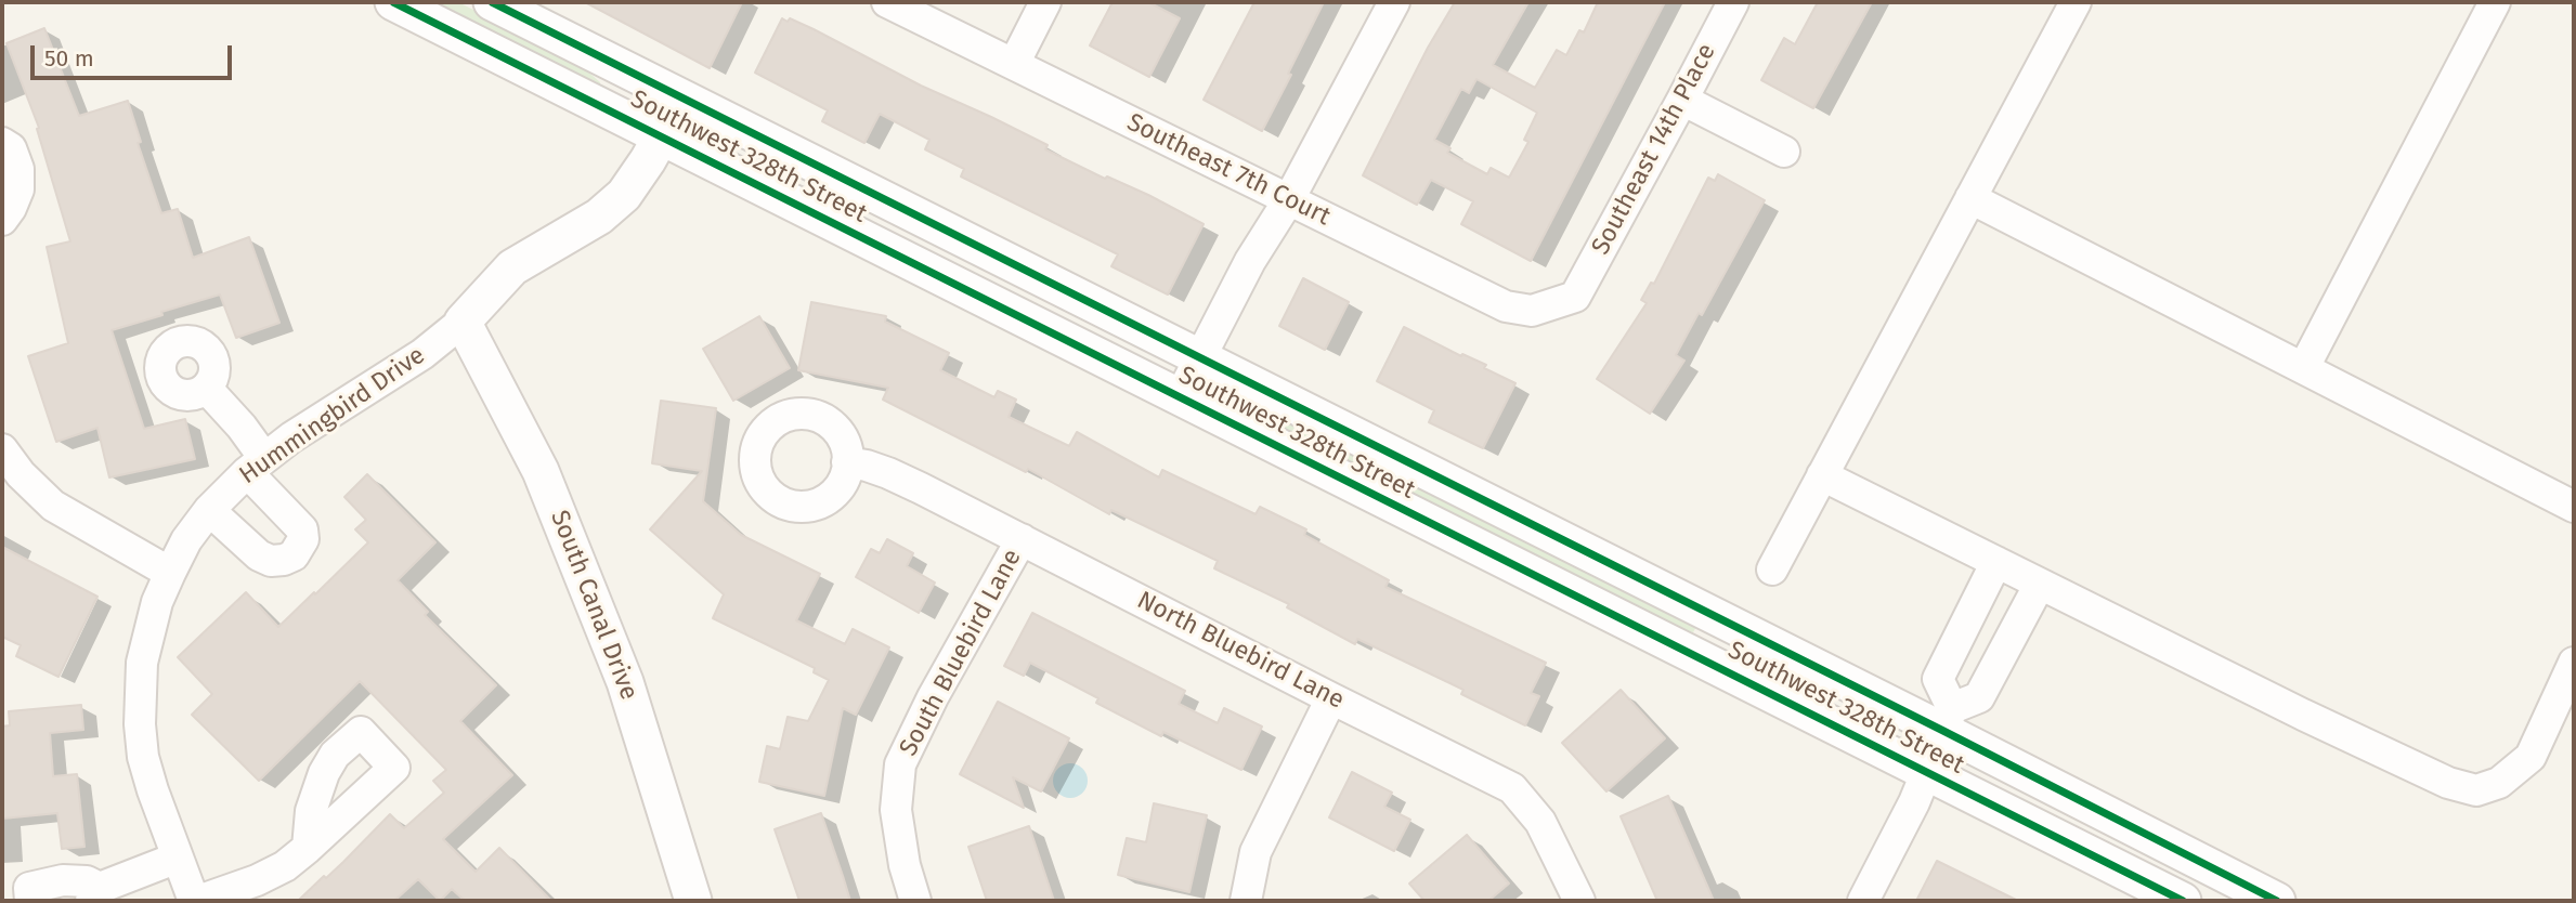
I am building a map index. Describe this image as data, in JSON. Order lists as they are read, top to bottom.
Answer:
{
  "streets": {
    "street": [
      "Southeast 14th Place",
      "Southwest 328th Street",
      "Southeast 7th Court",
      "Hummingbird Drive",
      "South Canal Drive",
      "North Bluebird Lane",
      "South Bluebird Lane"
    ]
  },
  "crossings": [
    ["Southeast 14th Place", "Southeast 7th Court"],
    ["Southwest 328th Street", "Hummingbird Drive"],
    ["Hummingbird Drive", "South Canal Drive"],
    ["North Bluebird Lane", "South Bluebird Lane"]
  ],
  "scale_bar": "50 m"
}
